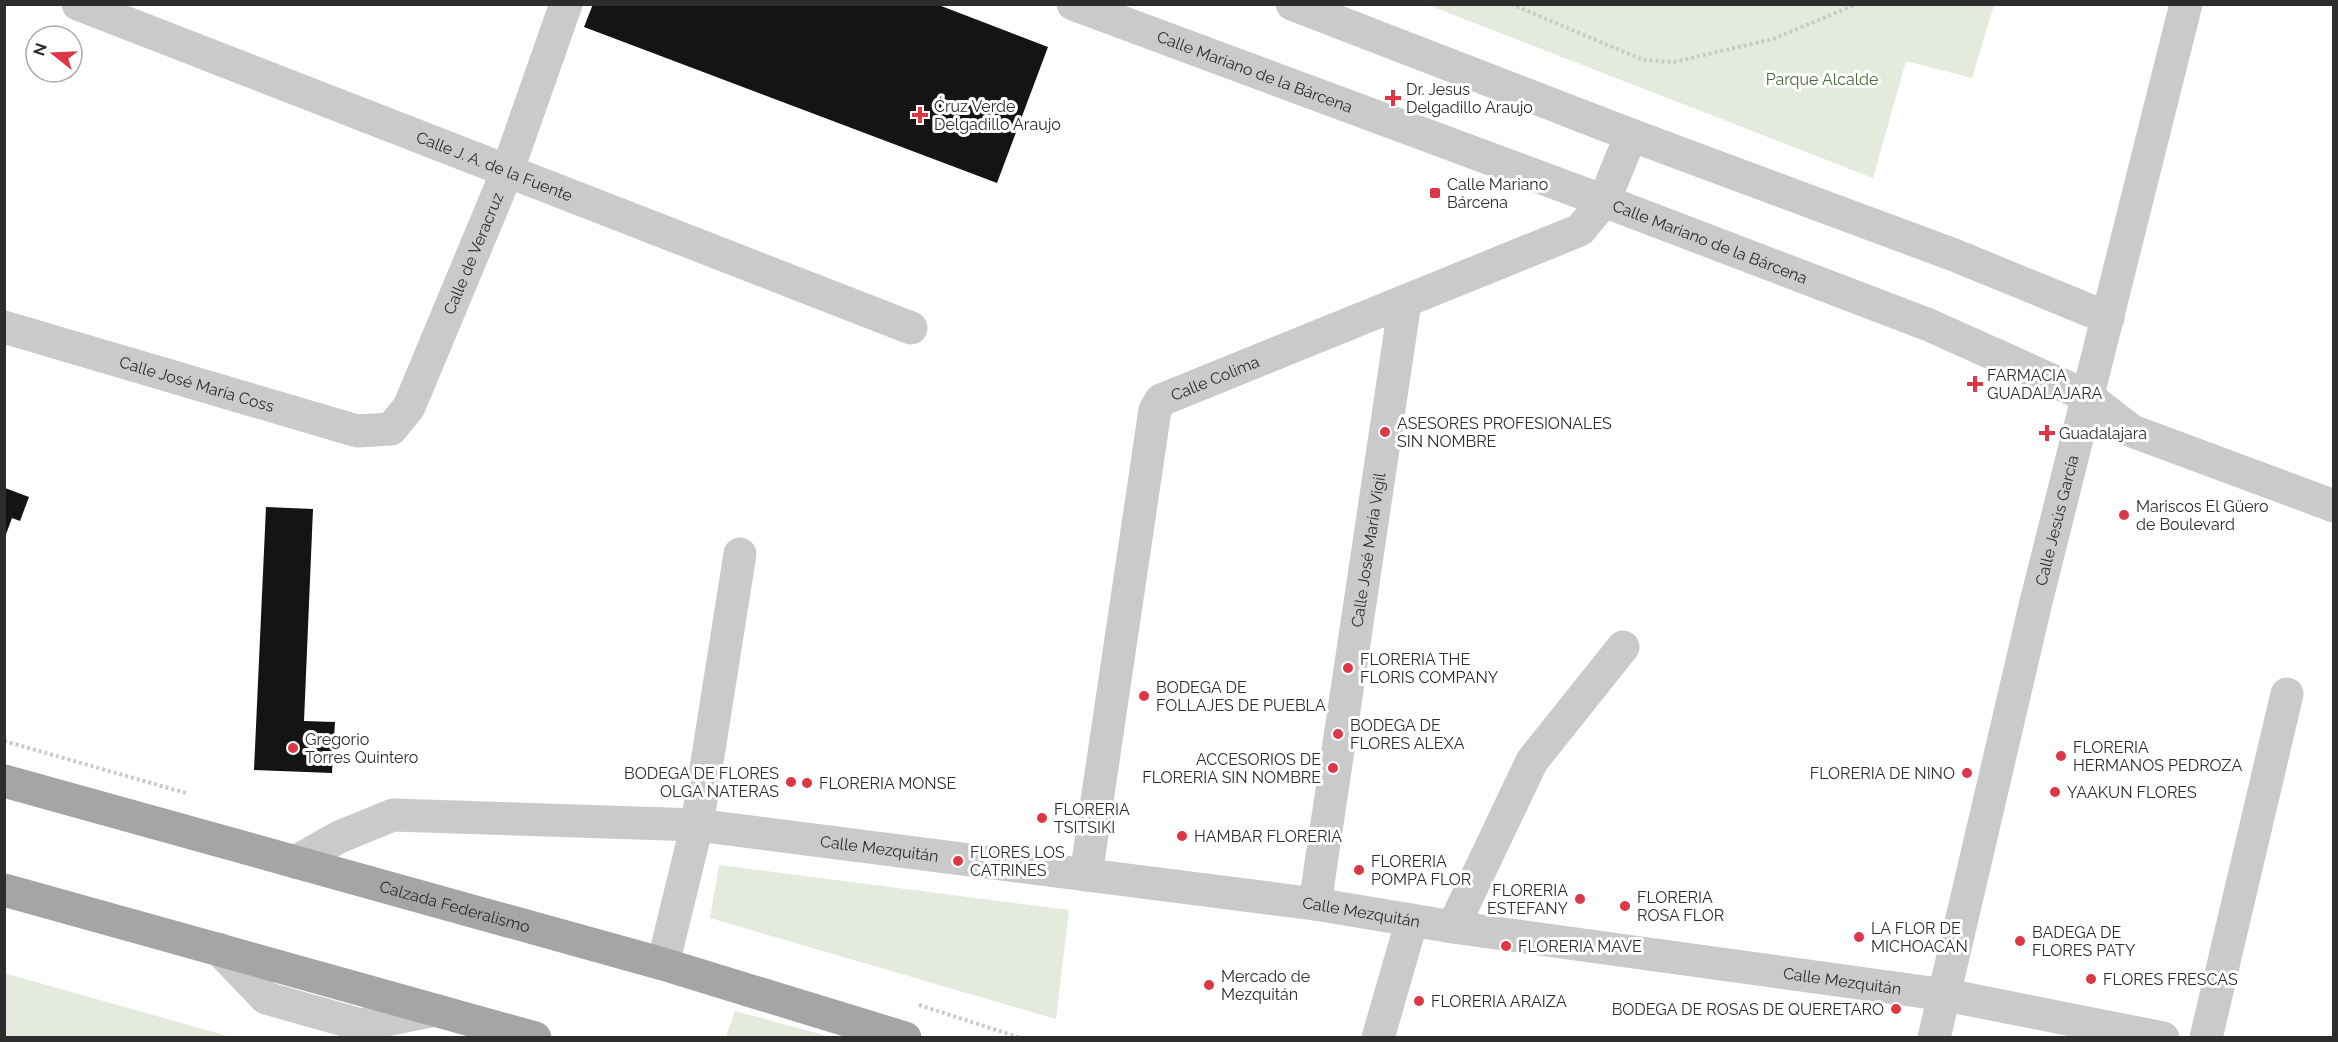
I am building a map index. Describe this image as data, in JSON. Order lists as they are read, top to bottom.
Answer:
{
  "streets": {
    "main road": ["Calzada Federalismo"],
    "street": [
      "Calle Mariano de la Bárcena",
      "Calle J. A. de la Fuente",
      "Calle de Veracruz",
      "Calle Colima",
      "Calle José María Coss",
      "Calle Jesús García",
      "Calle José María Vigil",
      "Calle Mezquitán"
    ]
  },
  "crossings": [
    ["Calle Mariano de la Bárcena", "Calle Colima"],
    ["Calle Mariano de la Bárcena", "Calle Jesús García"],
    ["Calle J. A. de la Fuente", "Calle de Veracruz"],
    ["Calle de Veracruz", "Calle José María Coss"],
    ["Calle Colima", "Calle José María Vigil"],
    ["Calle Colima", "Calle Mezquitán"],
    ["Calle Jesús García", "Calle Mezquitán"],
    ["Calle José María Vigil", "Calle Mezquitán"],
    ["Calle Mezquitán", "Calzada Federalismo"]
  ],
  "parks": ["Parque Alcalde"],
  "places": {
    "health": [
      "Dr. Jesus Delgadillo Araujo",
      "Ćruz Verde Delgadillo Araujo",
      "FARMACIA GUADALAJARA",
      "Guadalajara"
    ],
    "transit": ["Calle Mariano Bárcena"],
    "other": [
      "ASESORES PROFESIONALES SIN NOMBRE",
      "Mariscos El Güero de Boulevard",
      "FLORERIA THE FLORIS COMPANY",
      "BODEGA DE FOLLAJES DE PUEBLA",
      "BODEGA DE FLORES ALEXA",
      "Gregorio Torres Quintero",
      "FLORERIA HERMANOS PEDROZA",
      "ACCESORIOS DE FLORERIA SIN NOMBRE",
      "FLORERIA DE NINO",
      "BODEGA DE FLORES OLGA NATERAS",
      "FLORERIA MONSE",
      "YAAKUN FLORES",
      "FLORERIA TSITSIKI",
      "HAMBAR FLORERIA",
      "FLORES LOS CATRINES",
      "FLORERIA POMPA FLOR",
      "FLORERIA ESTEFANY",
      "FLORERIA ROSA FLOR",
      "LA FLOR DE MICHOACAN",
      "BADEGA DE FLORES PATY",
      "FLORERIA MAVE",
      "FLORES FRESCAS",
      "Mercado de Mezquitán",
      "FLORERIA ARAIZA",
      "BODEGA DE ROSAS DE QUERETARO"
    ]
  },
  "north": "left"
}
